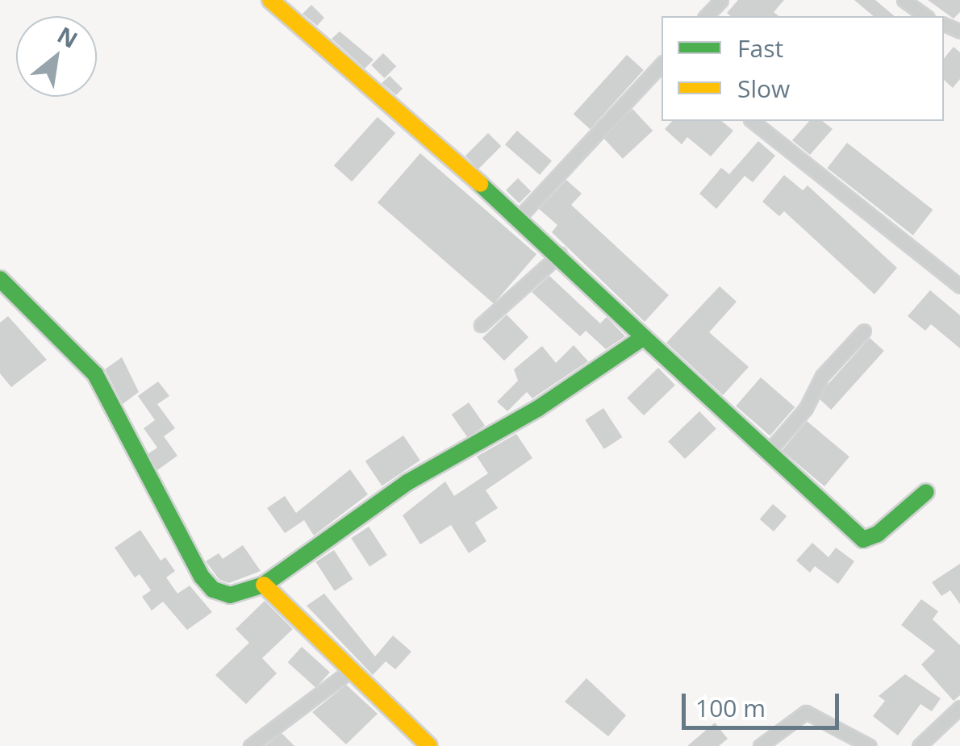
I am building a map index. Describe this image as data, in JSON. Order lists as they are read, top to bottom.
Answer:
{
  "legend": ["Fast", "Slow"],
  "scale_bar": "100 m",
  "north": "top right"
}
